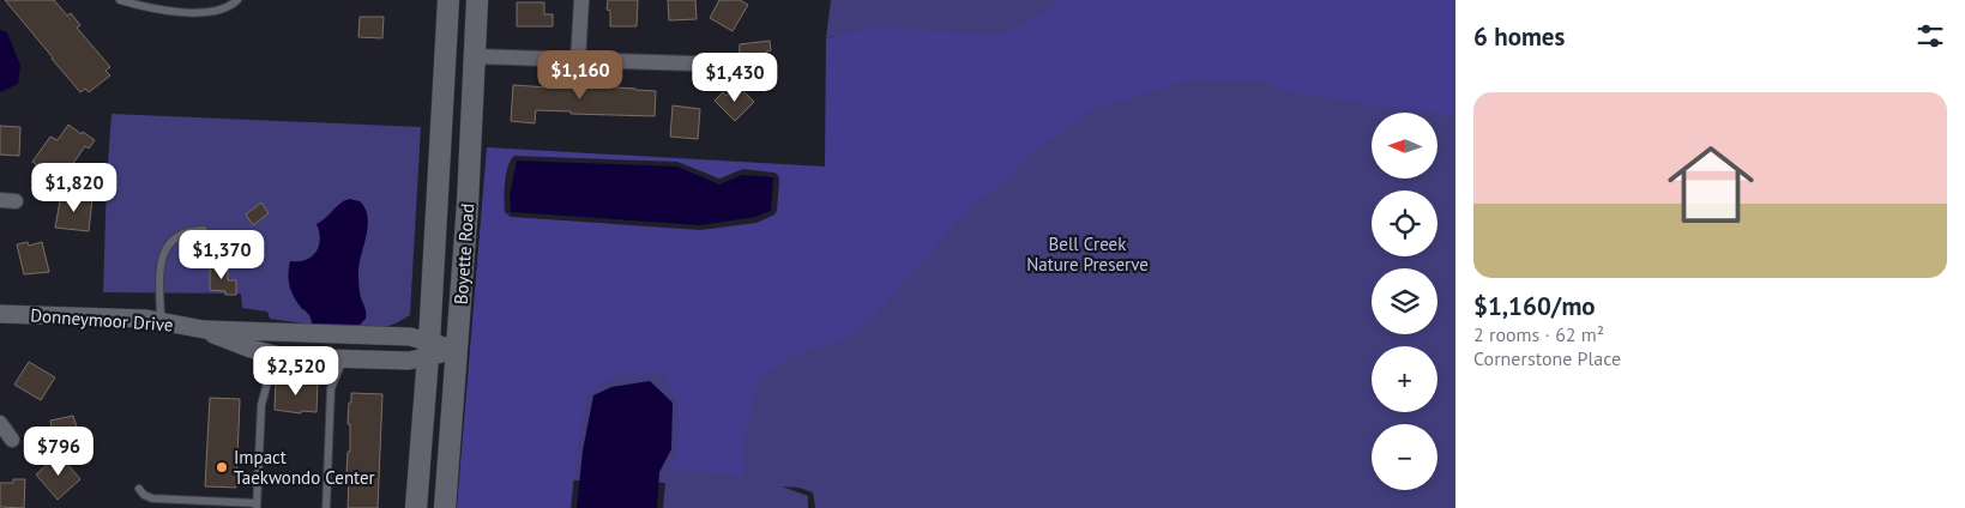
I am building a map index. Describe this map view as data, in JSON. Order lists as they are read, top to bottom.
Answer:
{
  "streets": {
    "main road": ["Boyette Road"],
    "street": ["Donneymoor Drive"]
  },
  "crossings": [
    ["Boyette Road", "Donneymoor Drive"]
  ],
  "parks": ["Bell Creek Nature Preserve"],
  "places": ["Impact Taekwondo Center"],
  "north": "left",
  "page": {
    "heading": "6 homes",
    "price": [
      "$1,160",
      "$1,430",
      "$1,820",
      "$1,370",
      "$2,520",
      "$796"
    ],
    "list": [
      {
        "name": "$1,160/mo",
        "note": "2 rooms · 62 m² · Cornerstone Place"
      }
    ],
    "map_buttons": ["+", "−"]
  }
}
